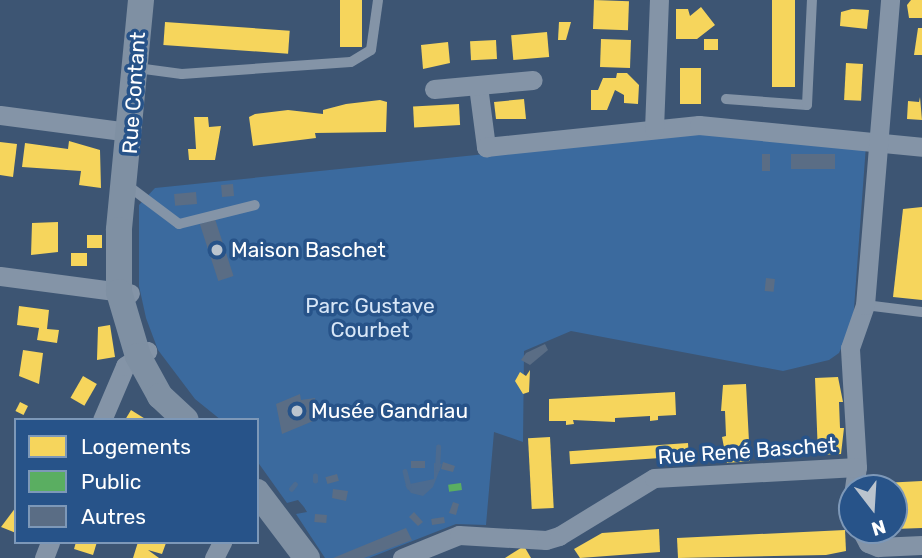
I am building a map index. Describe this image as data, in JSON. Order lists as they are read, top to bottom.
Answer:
{
  "streets": {
    "main road": ["Rue Contant"],
    "street": ["Rue René Baschet"]
  },
  "parks": ["Parc Gustave Courbet"],
  "places": ["Maison Baschet", "Musée Gandriau"],
  "legend": ["Logements", "Public", "Autres"],
  "north": "bottom"
}
